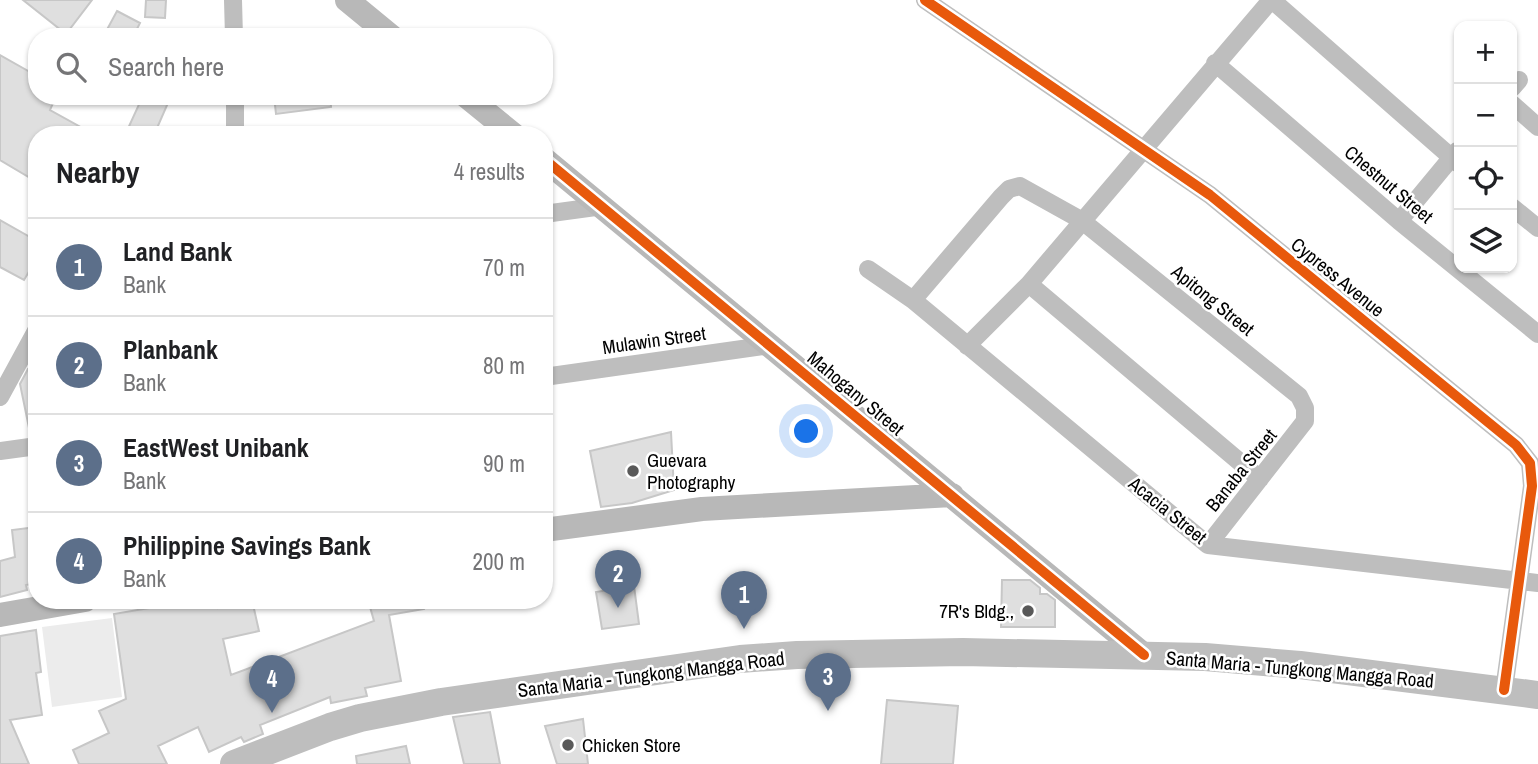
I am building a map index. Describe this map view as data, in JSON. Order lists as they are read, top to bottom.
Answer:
{
  "streets": {
    "main road": ["Santa Maria - Tungkong Mangga Road"],
    "street": [
      "Chestnut Street",
      "Cypress Avenue",
      "Apitong Street",
      "Mulawin Street",
      "Mahogany Street",
      "Banaba Street",
      "Acacia Street"
    ]
  },
  "crossings": [
    ["Cypress Avenue", "Acacia Street"],
    ["Cypress Avenue", "Santa Maria - Tungkong Mangga Road"],
    ["Apitong Street", "Banaba Street"],
    ["Apitong Street", "Acacia Street"],
    ["Mulawin Street", "Mahogany Street"],
    ["Mahogany Street", "Santa Maria - Tungkong Mangga Road"],
    ["Banaba Street", "Acacia Street"]
  ],
  "places": ["Guevara Photography", "7R's Bldg.,", "Chicken Store"],
  "page": {
    "map_buttons": ["+", "−"],
    "search": "Search here",
    "heading": ["Nearby", "4 results"],
    "list": [
      {
        "mark": "1",
        "name": "Land Bank",
        "note": "Bank",
        "value": "70 m"
      },
      {
        "mark": "2",
        "name": "Planbank",
        "note": "Bank",
        "value": "80 m"
      },
      {
        "mark": "3",
        "name": "EastWest Unibank",
        "note": "Bank",
        "value": "90 m"
      },
      {
        "mark": "4",
        "name": "Philippine Savings Bank",
        "note": "Bank",
        "value": "200 m"
      }
    ],
    "pins": [
      "2",
      "1",
      "3",
      "4"
    ]
  }
}
